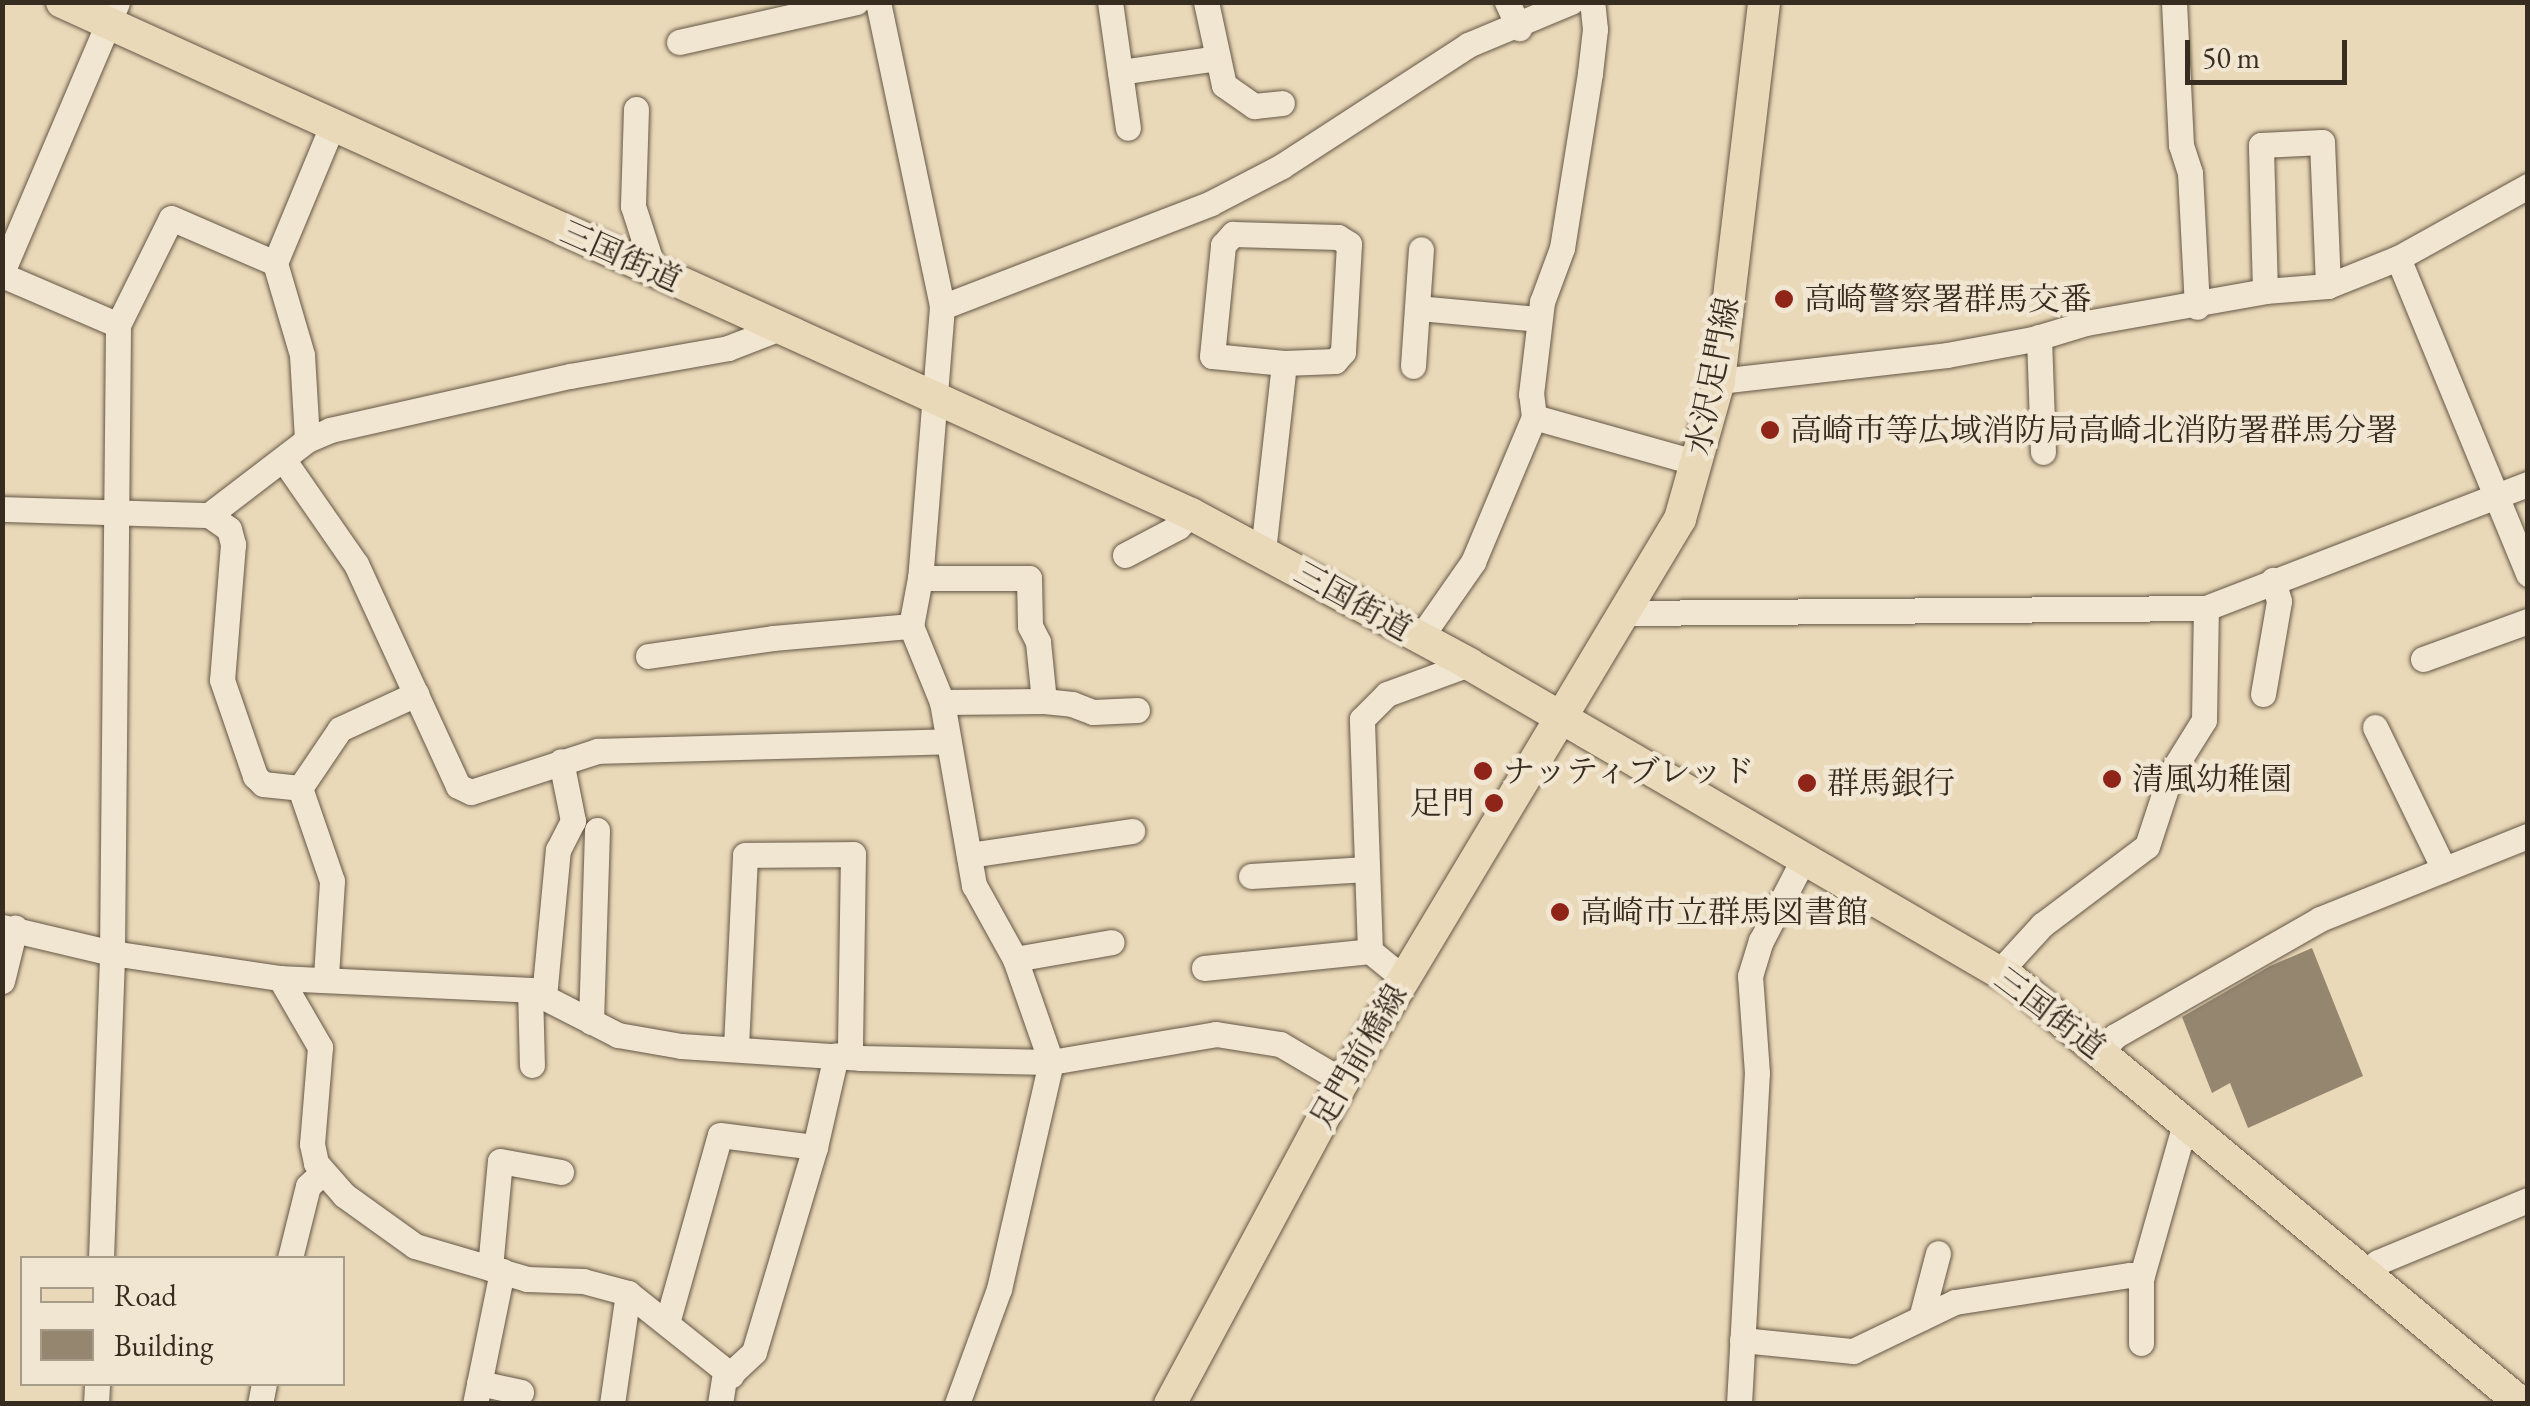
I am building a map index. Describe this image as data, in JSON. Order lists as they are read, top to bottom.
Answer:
{
  "streets": {
    "main road": ["三国街道", "水沢足門線", "足門前橋線"]
  },
  "crossings": [
    ["三国街道", "水沢足門線"],
    ["三国街道", "足門前橋線"],
    ["水沢足門線", "足門前橋線"]
  ],
  "places": [
    "高崎警察署群馬交番",
    "高崎市等広域消防局高崎北消防署群馬分署",
    "ナッティブレッド",
    "清風幼稚園",
    "群馬銀行",
    "足門",
    "高崎市立群馬図書館"
  ],
  "legend": ["Road", "Building"],
  "scale_bar": "50 m"
}
